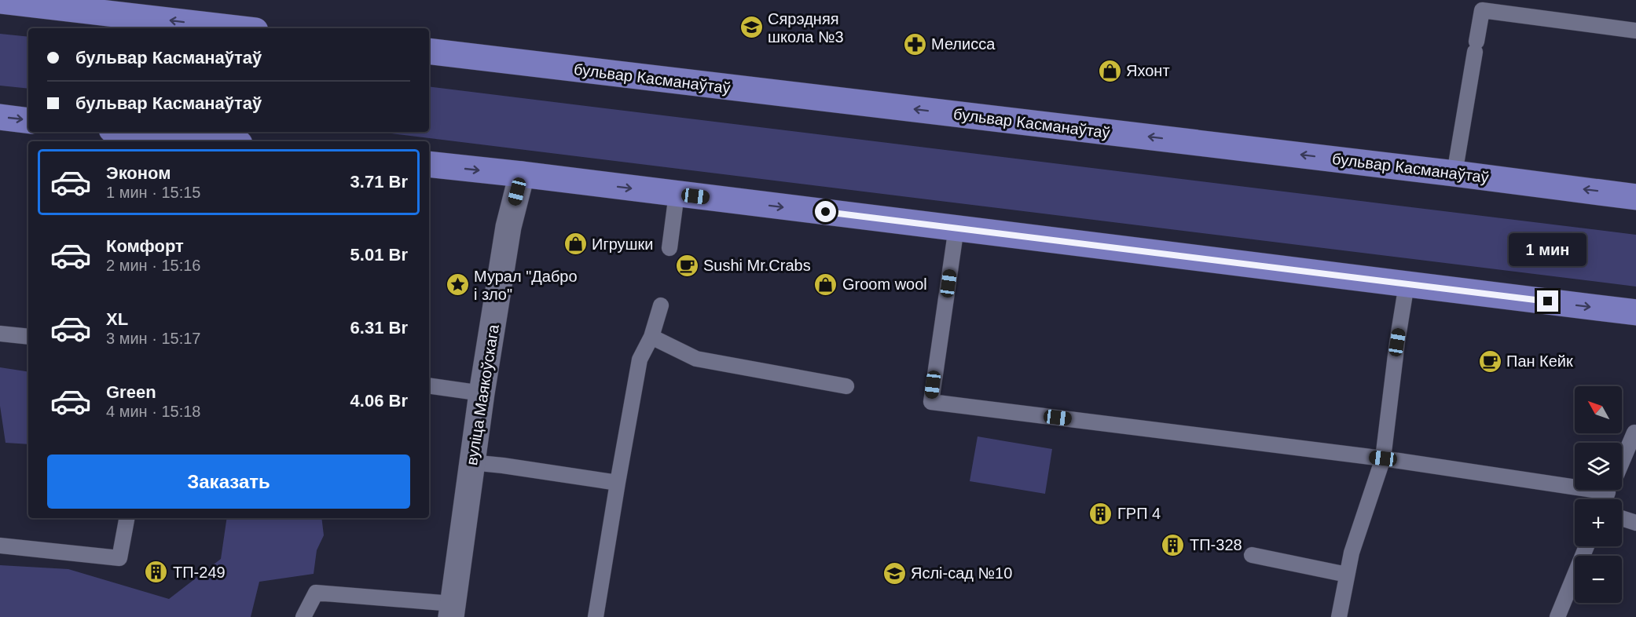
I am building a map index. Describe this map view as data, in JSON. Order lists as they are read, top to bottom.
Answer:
{
  "streets": {
    "main road": ["бульвар Касманаўтаў"],
    "street": ["вуліца Маякоўскага"]
  },
  "places": {
    "school or university": ["Сярэдняя школа №3", "Яслі-сад №10"],
    "pharmacy": ["Мелисса"],
    "shop": ["Яхонт", "Игрушки", "Groom wool"],
    "cafe": ["Sushi Mr.Crabs", "Пан Кейк"],
    "place": ["Мурал \"Дабро і зло\""],
    "building": ["ГРП 4", "ТП-328", "ТП-249"]
  },
  "north": "top left",
  "page": {
    "banner": ["бульвар Касманаўтаў", "бульвар Касманаўтаў"],
    "list": [
      {
        "name": "Эконом",
        "note": "1 мин · 15:15",
        "value": "3.71 Br"
      },
      {
        "name": "Комфорт",
        "note": "2 мин · 15:16",
        "value": "5.01 Br"
      },
      {
        "name": "XL",
        "note": "3 мин · 15:17",
        "value": "6.31 Br"
      },
      {
        "name": "Green",
        "note": "4 мин · 15:18",
        "value": "4.06 Br"
      }
    ],
    "bubble": "1 мин",
    "map_buttons": ["+", "−"],
    "buttons": "Заказать"
  }
}
